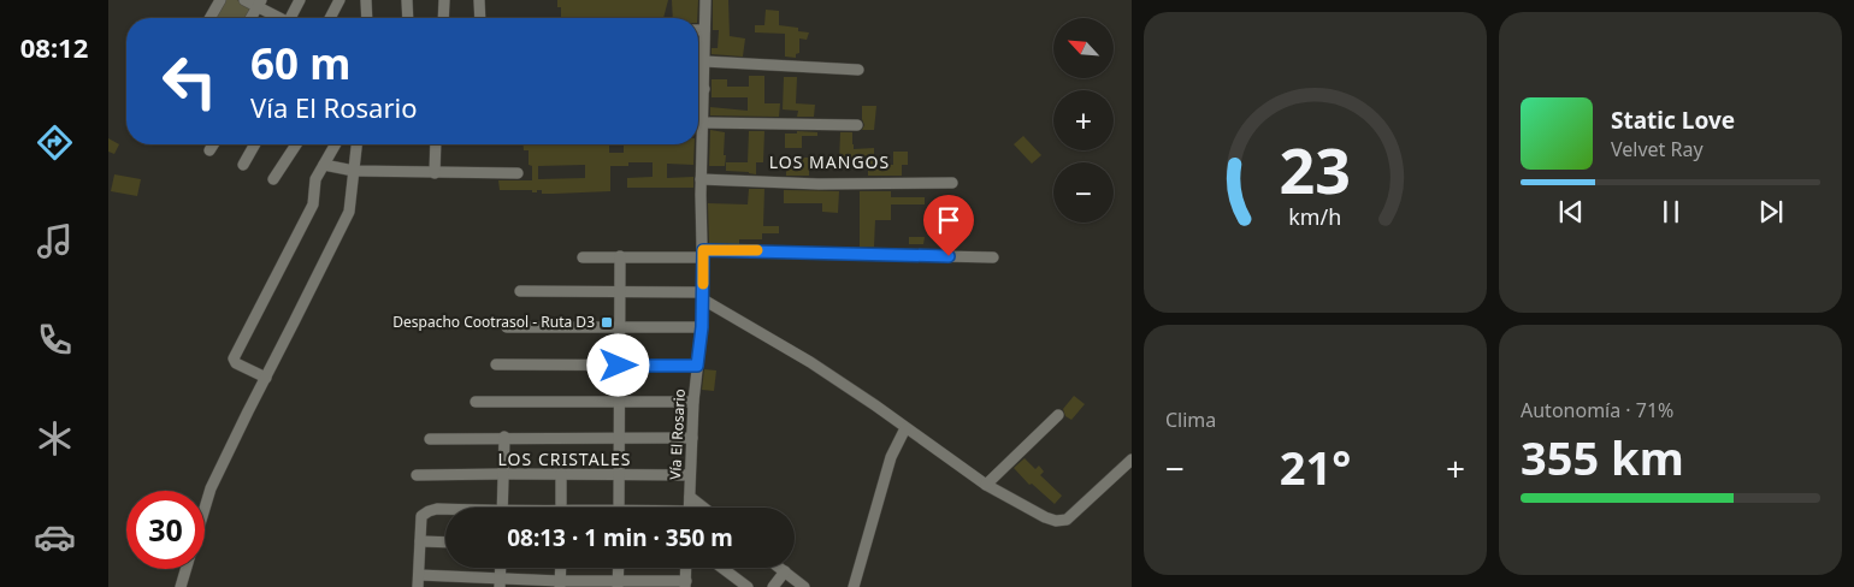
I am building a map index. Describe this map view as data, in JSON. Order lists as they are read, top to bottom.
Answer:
{
  "streets": {
    "street": ["Vía El Rosario"]
  },
  "districts": ["LOS MANGOS", "LOS CRISTALES"],
  "places": {
    "transit": ["Despacho Cootrasol - Ruta D3"]
  },
  "north": "top left",
  "page": {
    "tabs": "08:12",
    "map_buttons": ["+", "−"],
    "turn": ["60 m", "Vía El Rosario"],
    "song": ["Static Love", "Velvet Ray"],
    "tile": [
      "Clima",
      ["Autonomía · 71%", "355 km"]
    ],
    "heat": ["−", "21°", "+"],
    "limit": "30",
    "trip": "08:13 · 1 min · 350 m",
    "gauge": ["23", "km/h"]
  }
}
